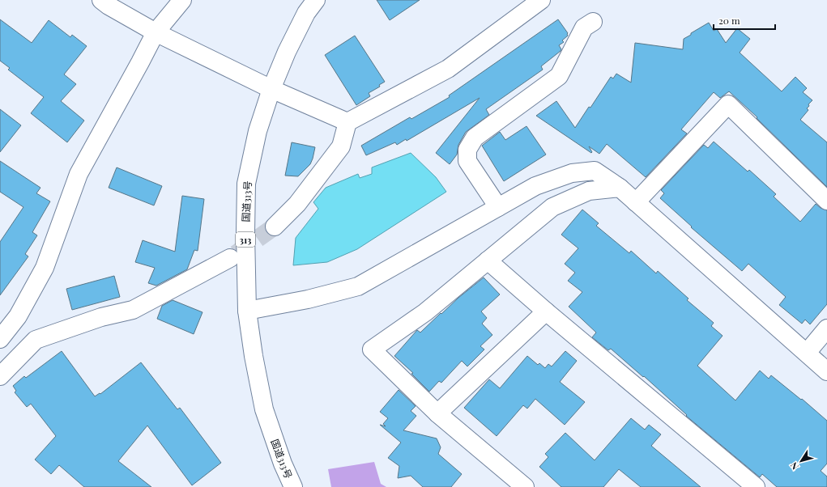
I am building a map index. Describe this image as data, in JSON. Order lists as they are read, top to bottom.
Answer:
{
  "streets": {
    "main road": ["国道313号", "313"]
  },
  "scale_bar": "20 m",
  "north": "bottom left"
}
